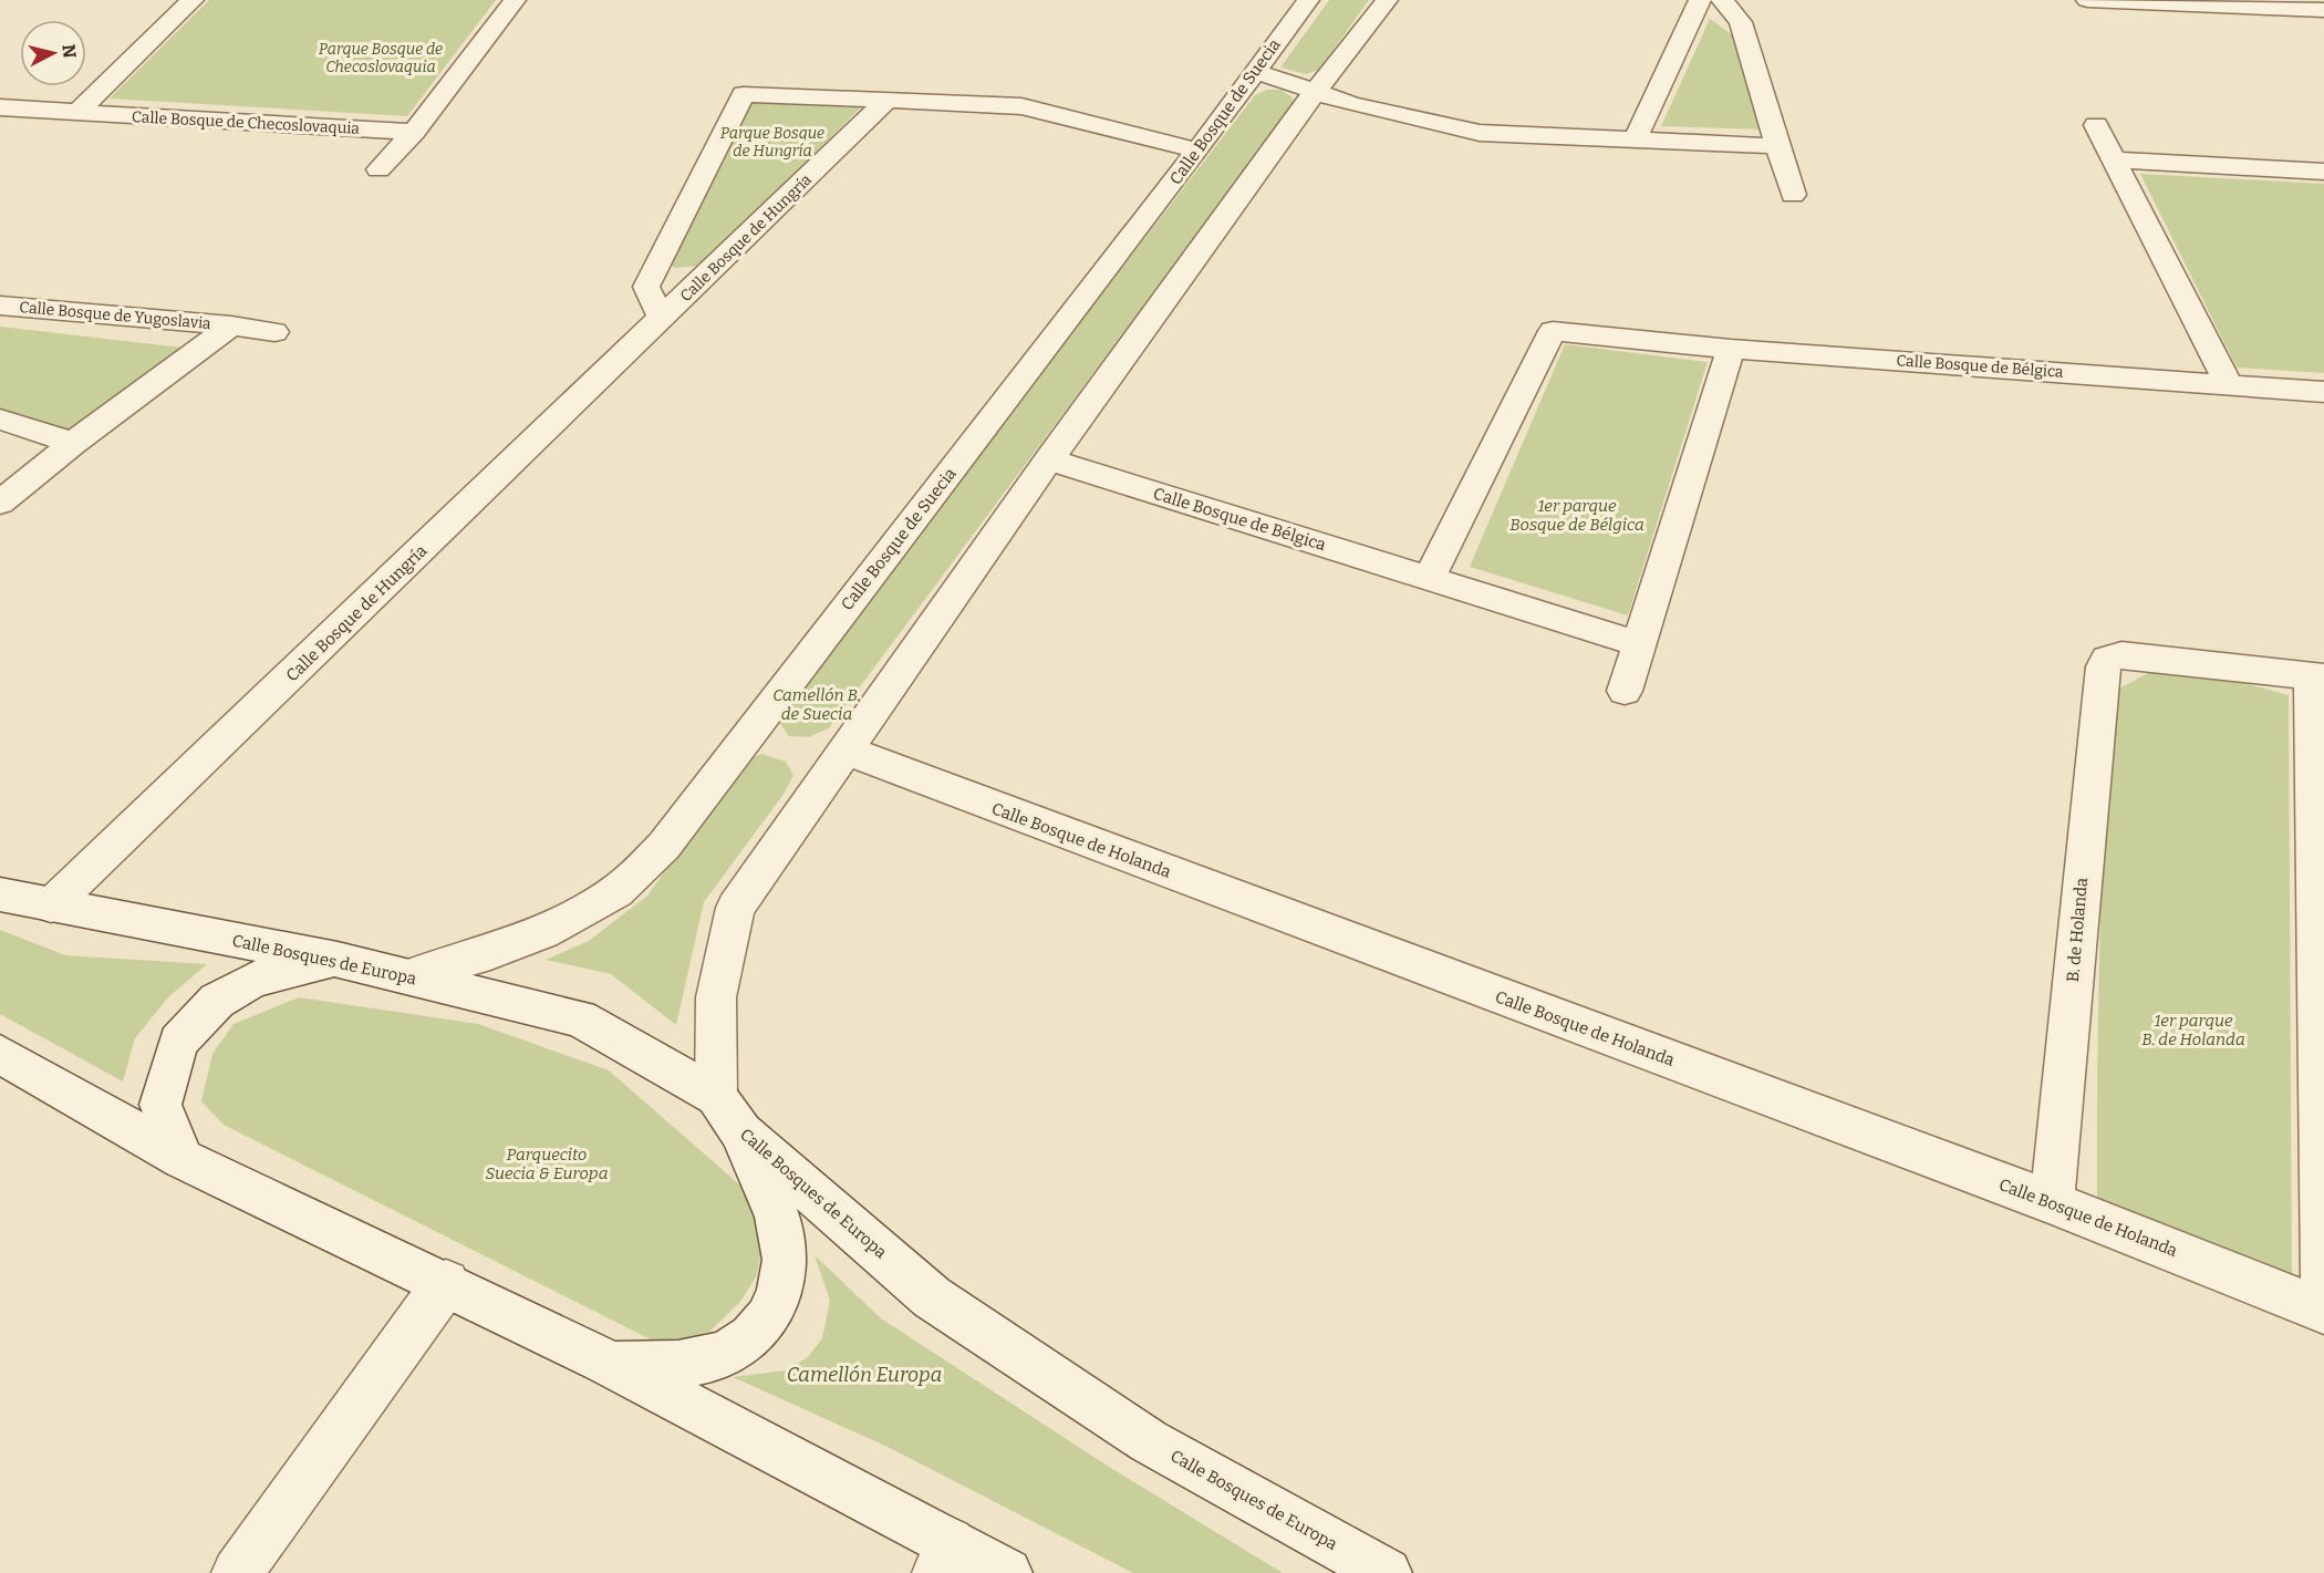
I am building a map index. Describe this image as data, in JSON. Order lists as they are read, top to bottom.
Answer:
{
  "streets": {
    "street": [
      "Calle Bosque de Suecia",
      "Calle Bosque de Checoslovaquia",
      "Calle Bosque de Hungría",
      "Calle Bosque de Yugoslavia",
      "Calle Bosque de Bélgica",
      "Calle Bosque de Holanda",
      "B. de Holanda",
      "Calle Bosques de Europa"
    ]
  },
  "crossings": [
    ["Calle Bosque de Suecia", "Calle Bosques de Europa"],
    ["Calle Bosque de Hungría", "Calle Bosques de Europa"],
    ["Calle Bosque de Holanda", "B. de Holanda"]
  ],
  "parks": [
    "Parque Bosque de Checoslovaquia",
    "Parque Bosque de Hungría",
    "1er parque Bosque de Bélgica",
    "Camellón B. de Suecia",
    "1er parque B. de Holanda",
    "Parquecito Suecia & Europa",
    "Camellón Europa"
  ],
  "north": "right"
}
